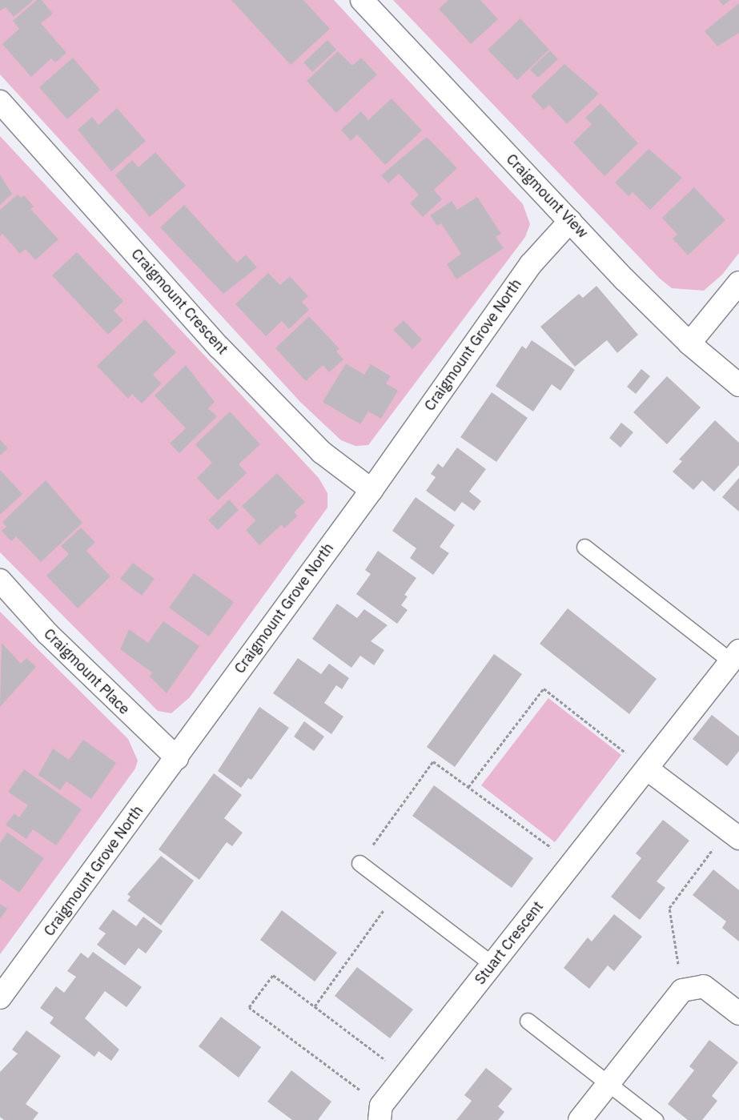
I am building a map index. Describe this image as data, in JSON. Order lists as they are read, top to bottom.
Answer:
{
  "streets": {
    "street": [
      "Craigmount View",
      "Craigmount Crescent",
      "Craigmount Grove North",
      "Craigmount Place",
      "Stuart Crescent"
    ]
  },
  "crossings": [
    ["Craigmount View", "Craigmount Grove North"],
    ["Craigmount Crescent", "Craigmount Grove North"],
    ["Craigmount Grove North", "Craigmount Place"]
  ]
}
